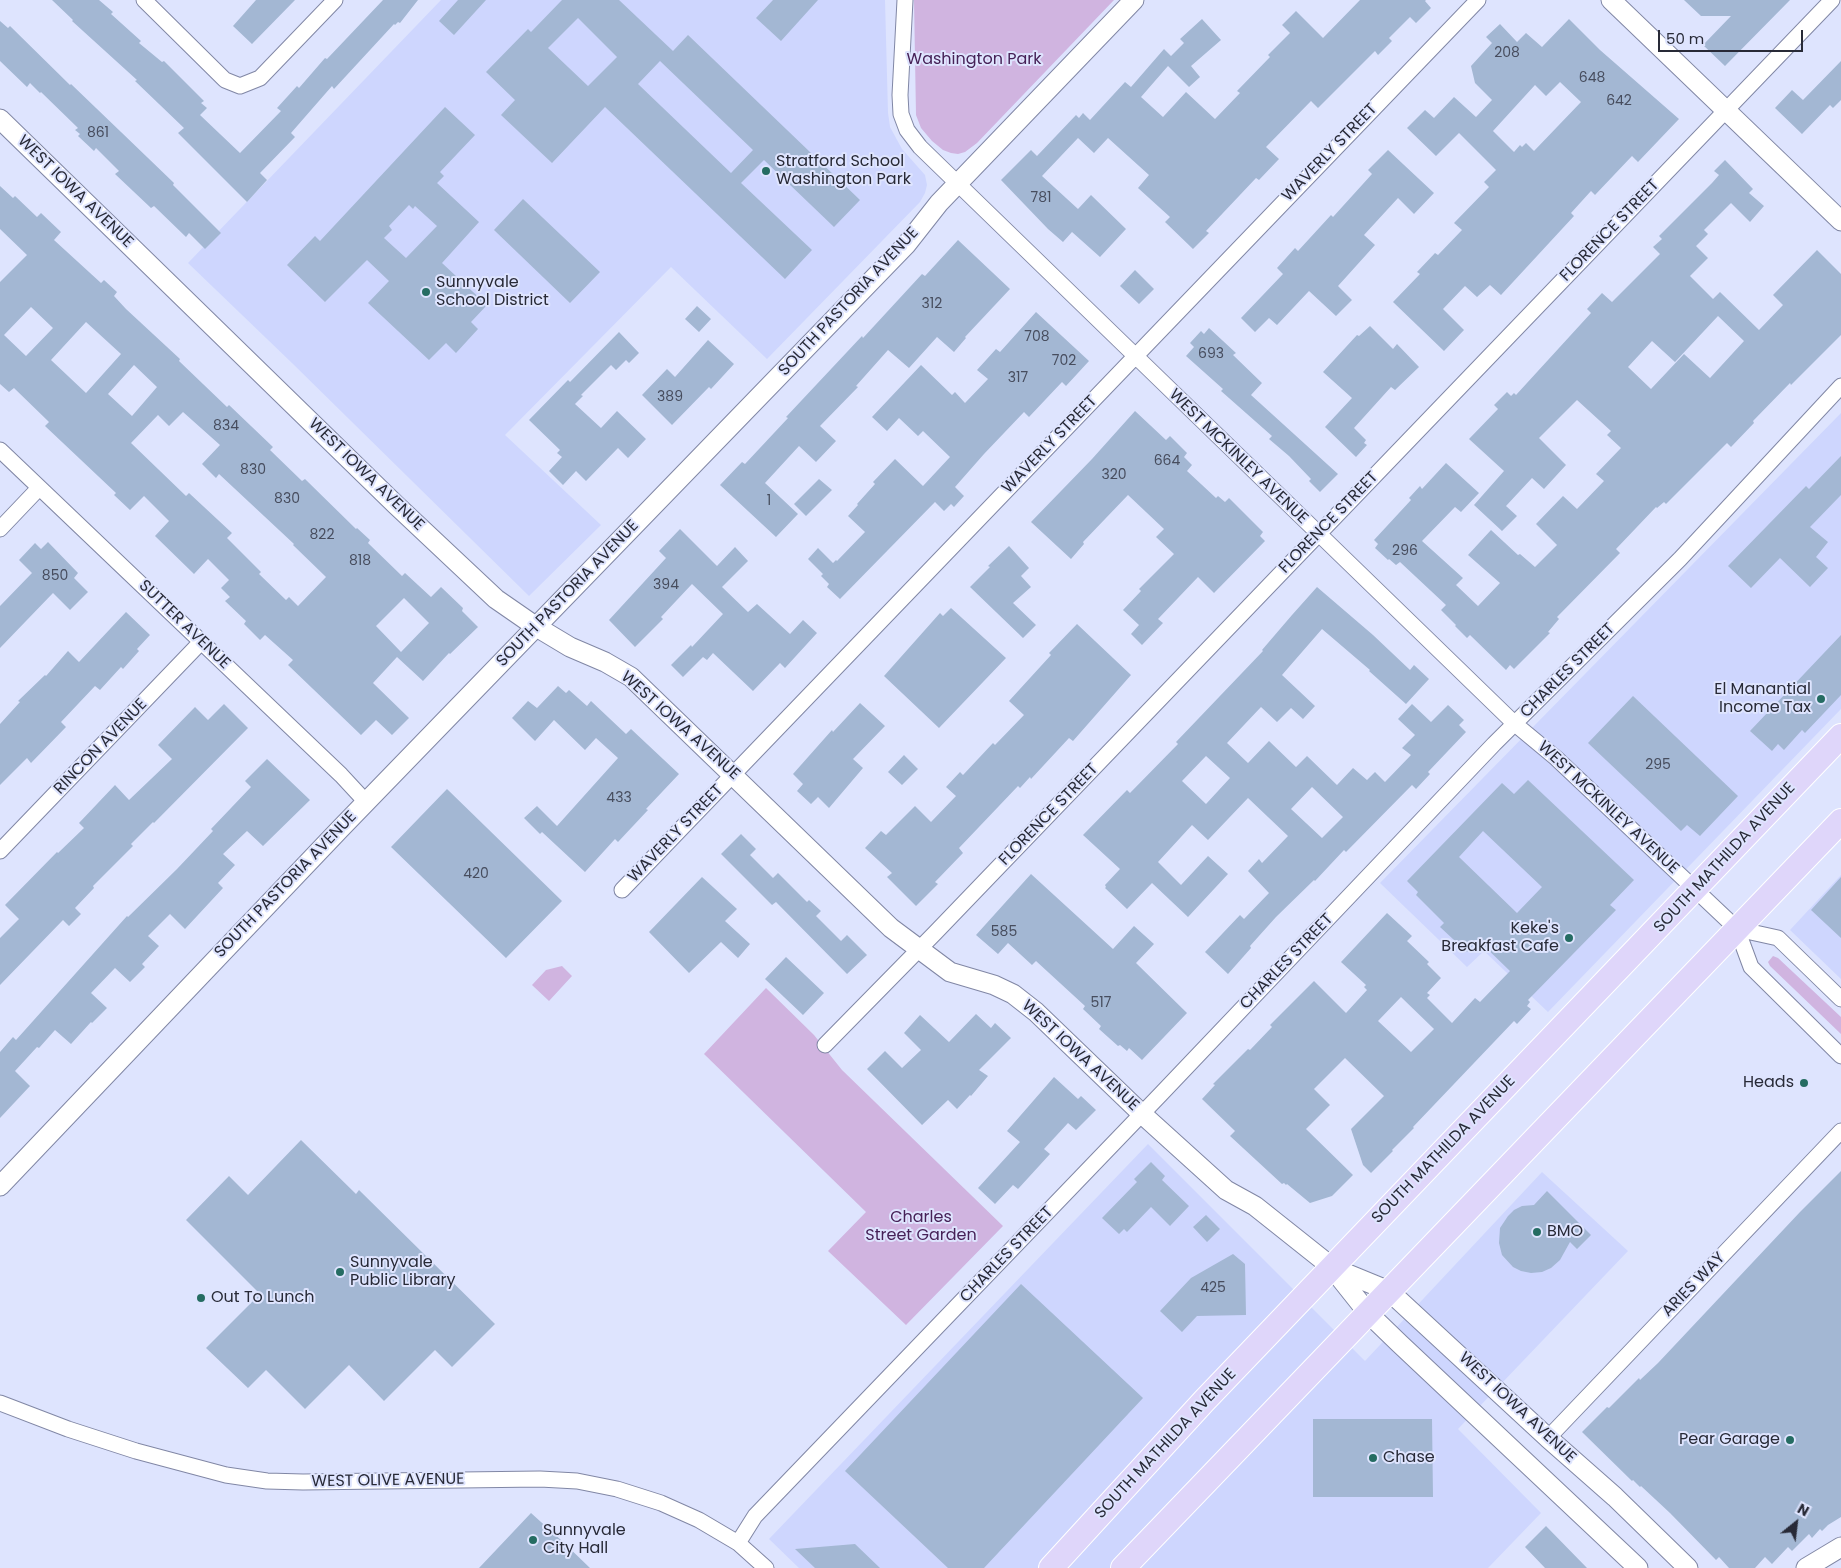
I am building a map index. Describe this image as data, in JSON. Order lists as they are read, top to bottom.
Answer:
{
  "streets": {
    "main road": ["SOUTH MATHILDA AVENUE"],
    "street": [
      "WAVERLY STREET",
      "WEST IOWA AVENUE",
      "FLORENCE STREET",
      "SOUTH PASTORIA AVENUE",
      "WEST MCKINLEY AVENUE",
      "SUTTER AVENUE",
      "CHARLES STREET",
      "RINCON AVENUE",
      "ARIES WAY",
      "WEST OLIVE AVENUE"
    ]
  },
  "crossings": [
    ["WAVERLY STREET", "WEST IOWA AVENUE"],
    ["WAVERLY STREET", "WEST MCKINLEY AVENUE"],
    ["WEST IOWA AVENUE", "FLORENCE STREET"],
    ["WEST IOWA AVENUE", "SOUTH PASTORIA AVENUE"],
    ["WEST IOWA AVENUE", "CHARLES STREET"],
    ["WEST IOWA AVENUE", "SOUTH MATHILDA AVENUE"],
    ["WEST IOWA AVENUE", "ARIES WAY"],
    ["FLORENCE STREET", "WEST MCKINLEY AVENUE"],
    ["SOUTH PASTORIA AVENUE", "WEST MCKINLEY AVENUE"],
    ["SOUTH PASTORIA AVENUE", "SUTTER AVENUE"],
    ["WEST MCKINLEY AVENUE", "CHARLES STREET"],
    ["WEST MCKINLEY AVENUE", "SOUTH MATHILDA AVENUE"],
    ["SUTTER AVENUE", "RINCON AVENUE"],
    ["CHARLES STREET", "WEST OLIVE AVENUE"]
  ],
  "parks": ["Washington Park", "Charles Street Garden"],
  "places": [
    "Stratford School Washington Park",
    "Sunnyvale School District",
    "El Manantial Income Tax",
    "Keke's Breakfast Cafe",
    "Heads",
    "BMO",
    "Sunnyvale Public Library",
    "Out To Lunch",
    "Pear Garage",
    "Chase",
    "Sunnyvale City Hall"
  ],
  "house_numbers": [
    "208",
    "648",
    "642",
    "861",
    "781",
    "312",
    "708",
    "693",
    "702",
    "317",
    "389",
    "834",
    "664",
    "830",
    "320",
    "830",
    "1",
    "822",
    "296",
    "818",
    "850",
    "394",
    "295",
    "433",
    "420",
    "585",
    "517",
    "425"
  ],
  "scale_bar": "50 m",
  "north": "top right"
}
